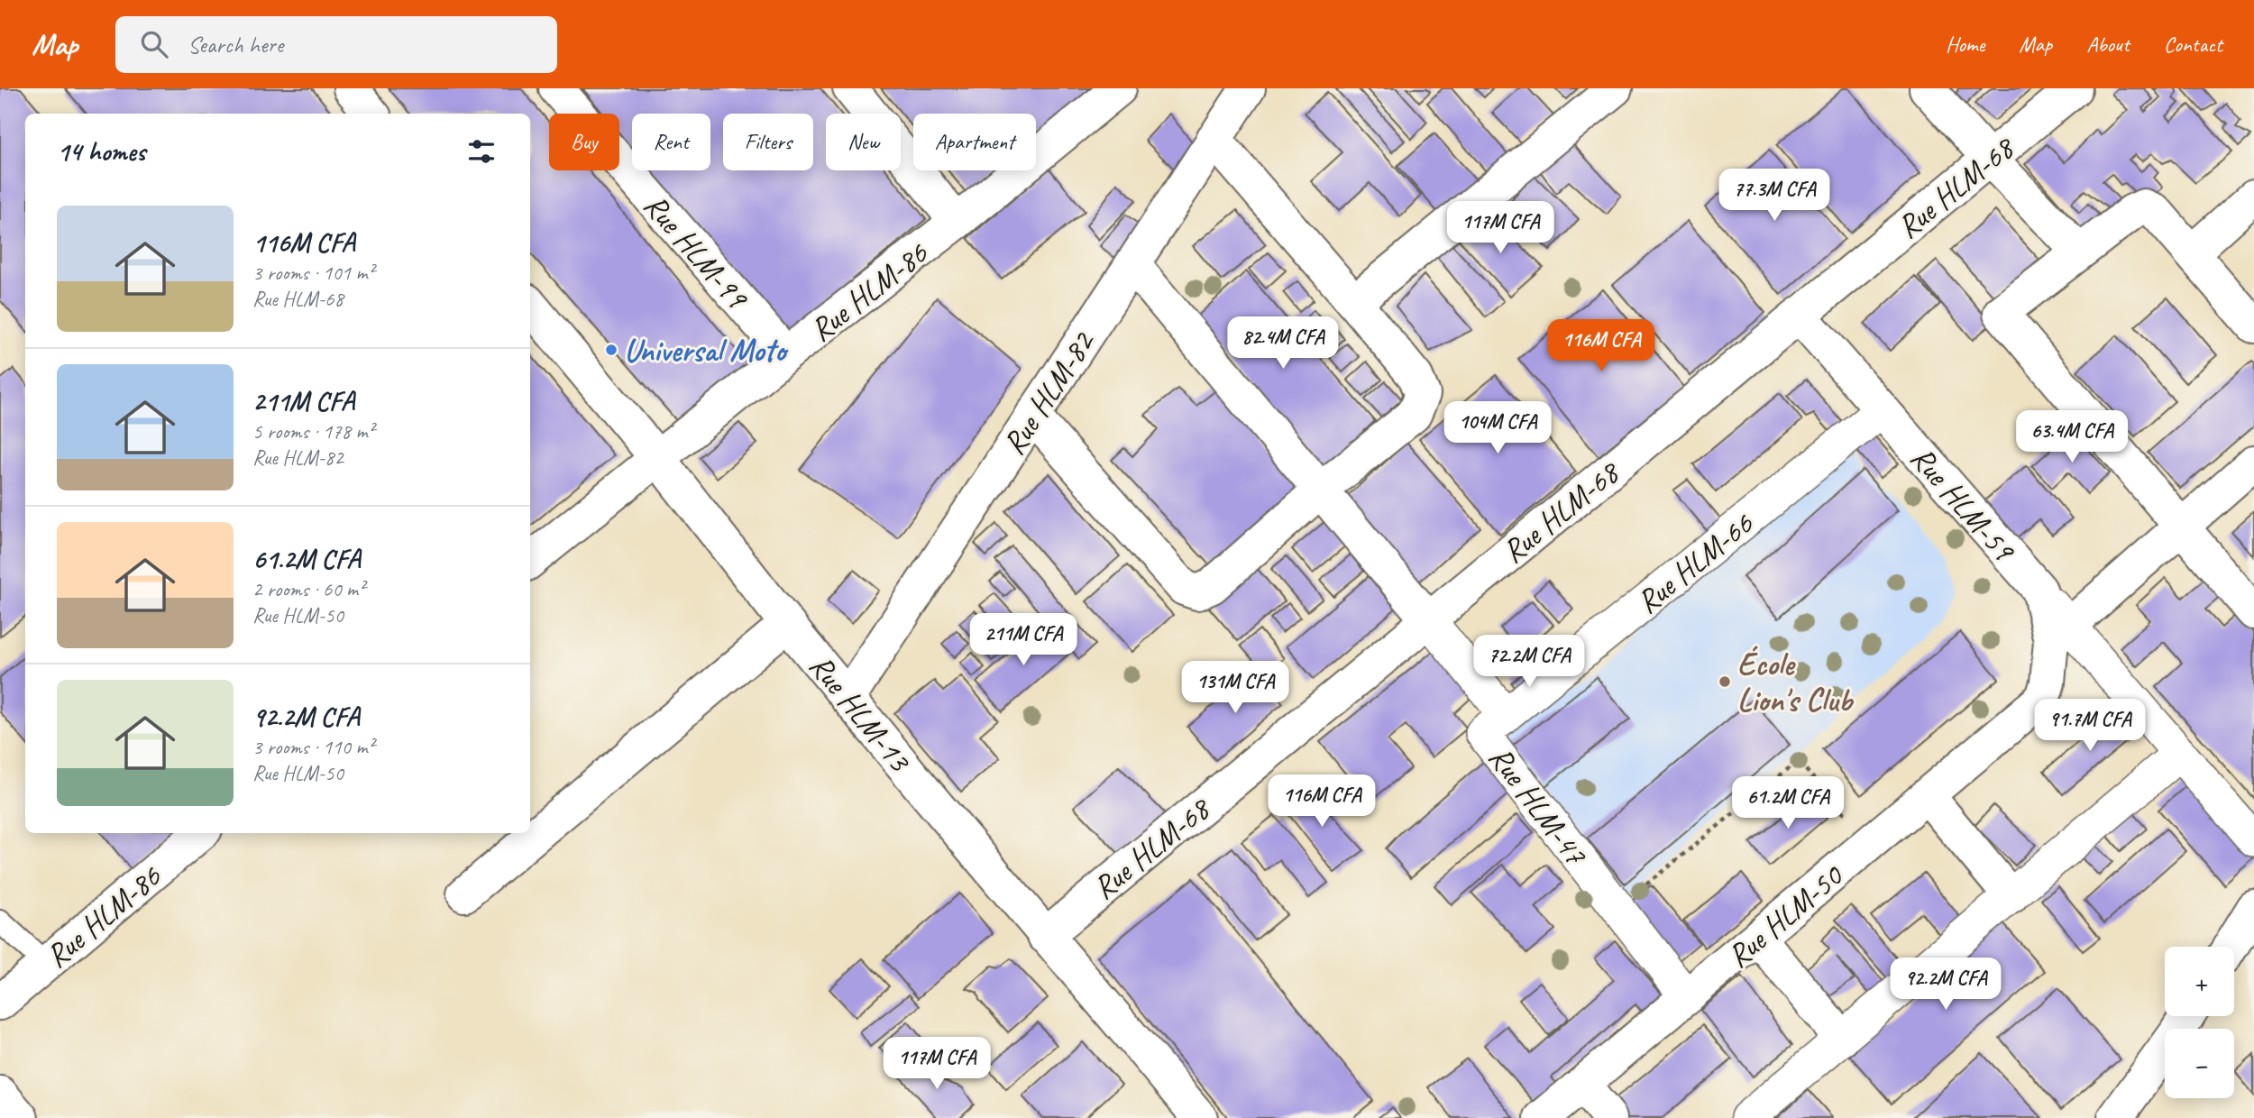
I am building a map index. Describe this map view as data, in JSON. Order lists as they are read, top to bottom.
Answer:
{
  "streets": {
    "street": [
      "Rue HLM-68",
      "Rue HLM-99",
      "Rue HLM-86",
      "Rue HLM-82",
      "Rue HLM-59",
      "Rue HLM-66",
      "Rue HLM-13",
      "Rue HLM-47",
      "Rue HLM-50"
    ]
  },
  "crossings": [
    ["Rue HLM-68", "Rue HLM-59"],
    ["Rue HLM-68", "Rue HLM-13"],
    ["Rue HLM-68", "Rue HLM-47"],
    ["Rue HLM-99", "Rue HLM-86"],
    ["Rue HLM-86", "Rue HLM-13"],
    ["Rue HLM-82", "Rue HLM-13"],
    ["Rue HLM-59", "Rue HLM-66"],
    ["Rue HLM-59", "Rue HLM-50"],
    ["Rue HLM-66", "Rue HLM-47"],
    ["Rue HLM-47", "Rue HLM-50"]
  ],
  "places": ["Universal Moto", "École Lion's Club"],
  "page": {
    "header": "Map",
    "search": "Search here",
    "nav": [
      "Home",
      "Map",
      "About",
      "Contact"
    ],
    "chip": [
      "Buy",
      "Rent",
      "Filters",
      "New",
      "Apartment"
    ],
    "heading": "14 homes",
    "price": [
      "77.3M CFA",
      "117M CFA",
      "82.4M CFA",
      "116M CFA",
      "104M CFA",
      "63.4M CFA",
      "211M CFA",
      "72.2M CFA",
      "131M CFA",
      "91.7M CFA",
      "116M CFA",
      "61.2M CFA",
      "92.2M CFA",
      "117M CFA"
    ],
    "list": [
      {
        "name": "116M CFA",
        "note": "3 rooms · 101 m² · Rue HLM-68"
      },
      {
        "name": "211M CFA",
        "note": "5 rooms · 178 m² · Rue HLM-82"
      },
      {
        "name": "61.2M CFA",
        "note": "2 rooms · 60 m² · Rue HLM-50"
      },
      {
        "name": "92.2M CFA",
        "note": "3 rooms · 110 m² · Rue HLM-50"
      }
    ],
    "map_buttons": ["+", "−"]
  }
}
